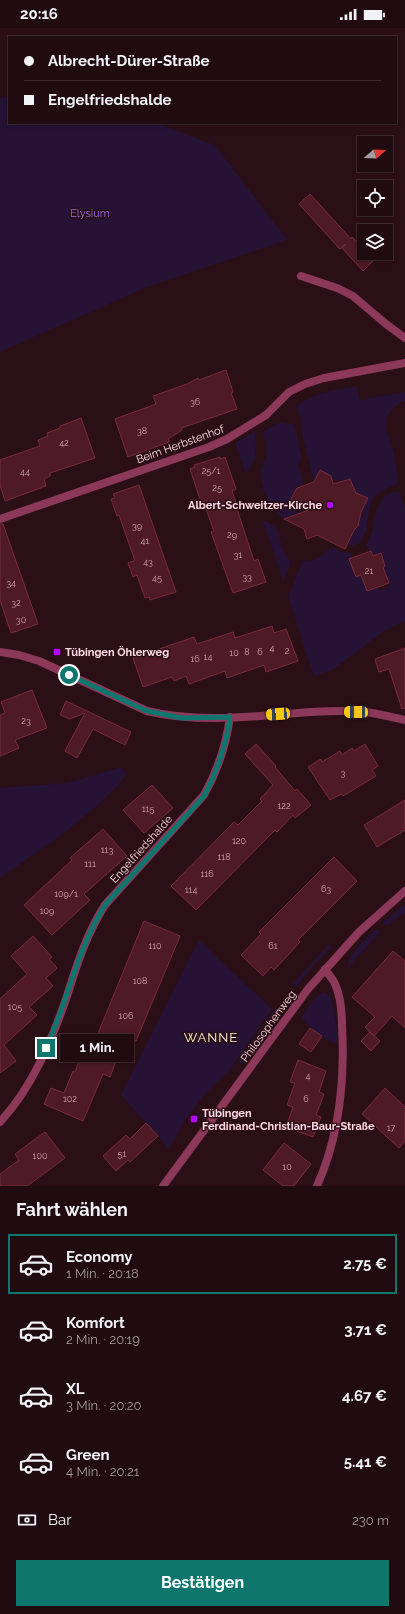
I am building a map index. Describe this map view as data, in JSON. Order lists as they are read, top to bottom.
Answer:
{
  "streets": {
    "street": ["Beim Herbstenhof", "Engelfriedshalde", "Philosophenweg"]
  },
  "districts": ["WANNE"],
  "parks": ["Elysium"],
  "places": {
    "other": ["Albert-Schweitzer-Kirche"],
    "transit": ["Tübingen Öhlerweg", "Tübingen Ferdinand-Christian-Baur-Straße"]
  },
  "house_numbers": [
    "36",
    "38",
    "42",
    "25/1",
    "44",
    "25",
    "39",
    "29",
    "41",
    "31",
    "43",
    "21",
    "33",
    "45",
    "34",
    "32",
    "30",
    "4",
    "2",
    "8",
    "6",
    "10",
    "14",
    "16",
    "23",
    "3",
    "122",
    "115",
    "120",
    "113",
    "118",
    "111",
    "116",
    "63",
    "114",
    "109/1",
    "109",
    "110",
    "61",
    "108",
    "105",
    "106",
    "4",
    "102",
    "6",
    "17",
    "51",
    "100",
    "10"
  ],
  "north": "right",
  "page": {
    "status": "20:16",
    "banner": ["Albrecht-Dürer-Straße", "Engelfriedshalde"],
    "bubble": "1 Min.",
    "heading": "Fahrt wählen",
    "list": [
      {
        "name": "Economy",
        "note": "1 Min. · 20:18",
        "value": "2.75 €"
      },
      {
        "name": "Komfort",
        "note": "2 Min. · 20:19",
        "value": "3.71 €"
      },
      {
        "name": "XL",
        "note": "3 Min. · 20:20",
        "value": "4.67 €"
      },
      {
        "name": "Green",
        "note": "4 Min. · 20:21",
        "value": "5.41 €"
      }
    ],
    "pay": ["Bar", "230 m"],
    "buttons": "Bestätigen"
  }
}
